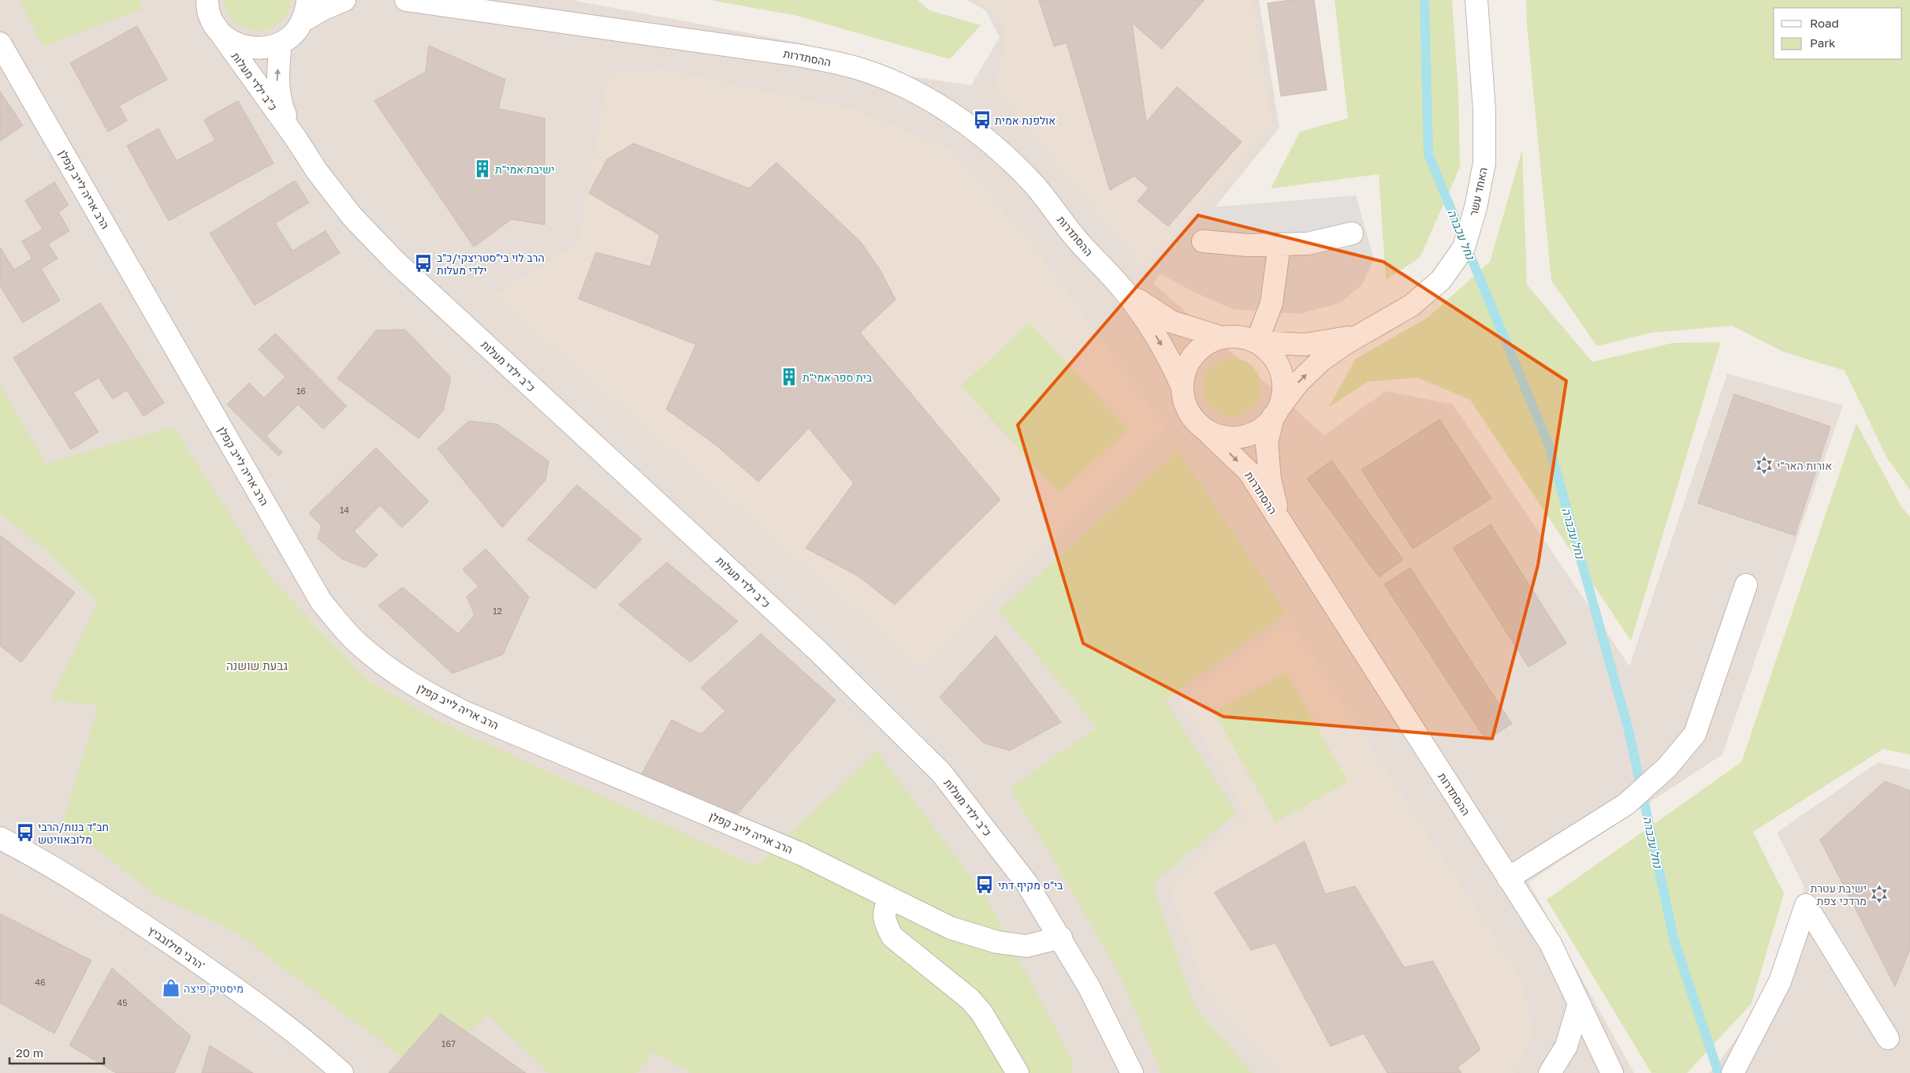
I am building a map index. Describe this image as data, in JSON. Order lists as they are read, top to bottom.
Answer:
{
  "streets": {
    "street": [
      "ההסתדרות",
      "כ\"ב ילדי מעלות",
      "הרב אריה לייב קפלן",
      "האחד עשר",
      "הרבי מילובביץ'"
    ]
  },
  "crossings": [
    ["ההסתדרות", "האחד עשר"],
    ["כ\"ב ילדי מעלות", "הרב אריה לייב קפלן"]
  ],
  "districts": ["גבעת שושנה"],
  "water": ["נחל עכברה"],
  "places": {
    "bus stop": [
      "אולפנת אמית",
      "הרב לוי בי״סטריצקי/כ״ב ילדי מעלות",
      "חב״ד בנות/הרבי מלובאוויטש",
      "בי״ס מקיף דתי"
    ],
    "building": ["ישיבת אמי\"ת", "בית ספר אמי\"ת"],
    "synagogue": ["אורות האר\"י", "ישיבת עטרת מרדכי צפת"],
    "shop": ["מיסטיק פיצה"]
  },
  "house_numbers": [
    "16",
    "14",
    "12",
    "46",
    "45",
    "167"
  ],
  "legend": ["Road", "Park"],
  "scale_bar": "20 m"
}
